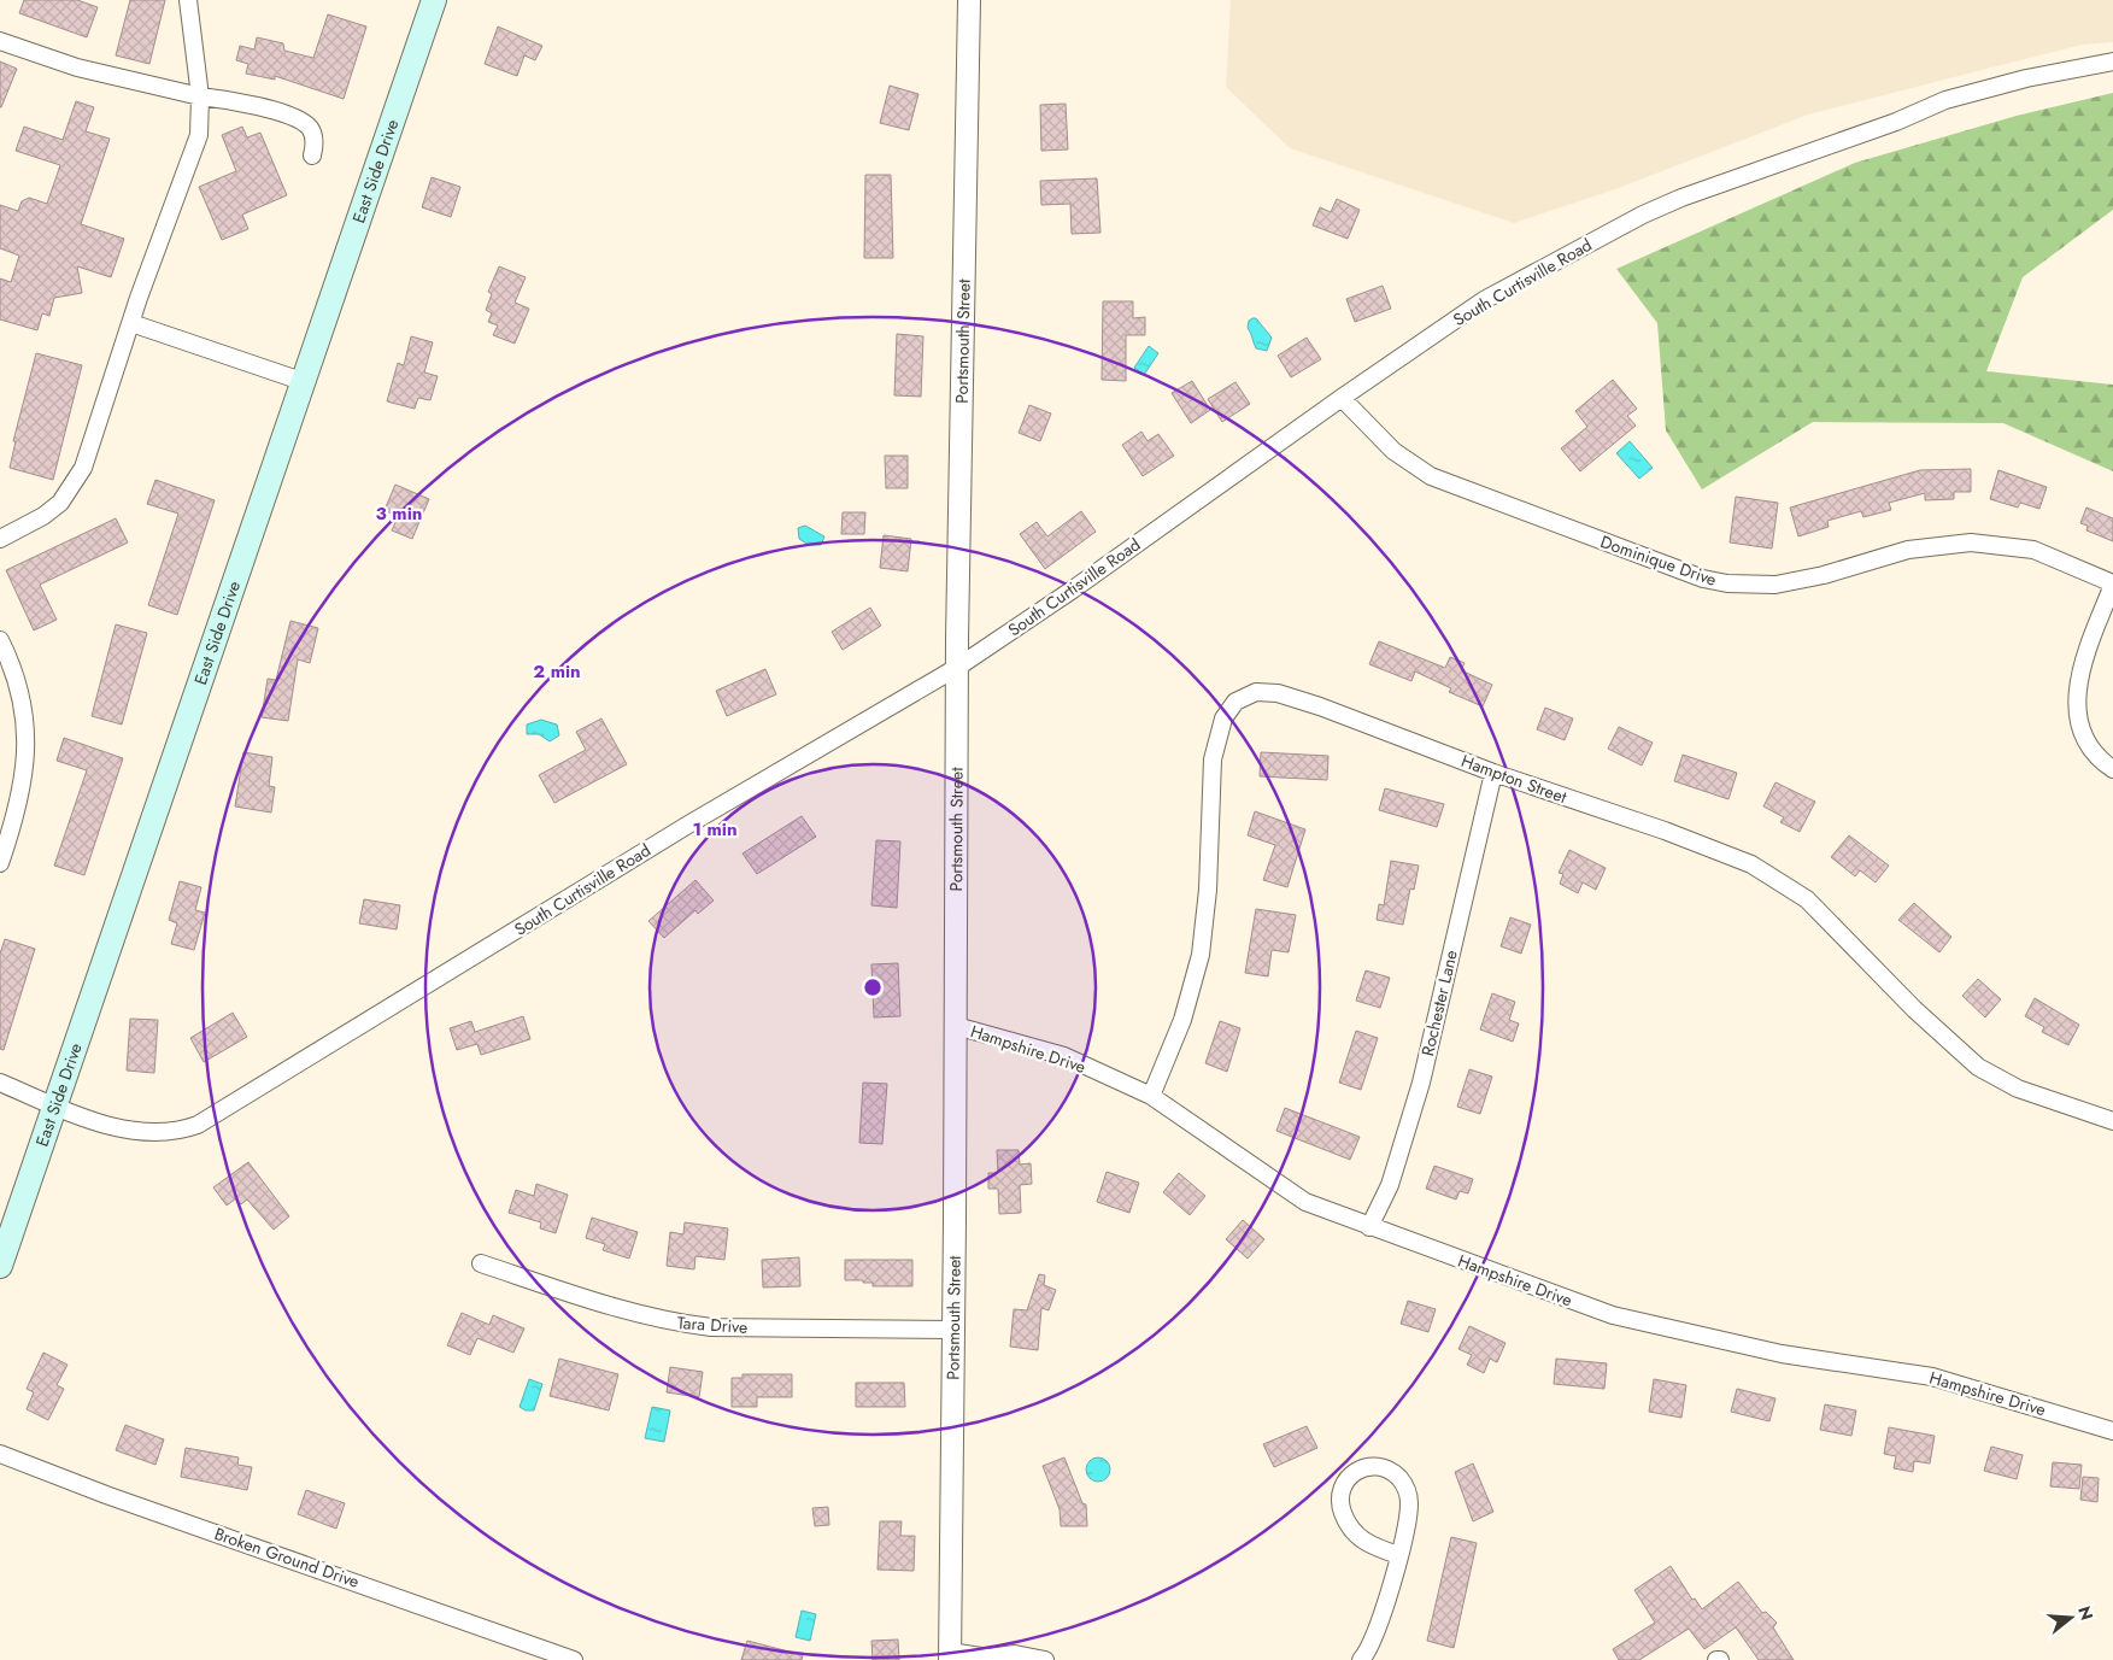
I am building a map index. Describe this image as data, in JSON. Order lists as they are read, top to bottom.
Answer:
{
  "streets": {
    "main road": ["East Side Drive"],
    "street": [
      "South Curtisville Road",
      "Portsmouth Street",
      "Dominique Drive",
      "Hampton Street",
      "Rochester Lane",
      "Hampshire Drive",
      "Tara Drive",
      "Broken Ground Drive"
    ]
  },
  "crossings": [
    ["East Side Drive", "South Curtisville Road"],
    ["South Curtisville Road", "Portsmouth Street"],
    ["South Curtisville Road", "Dominique Drive"],
    ["Portsmouth Street", "Hampshire Drive"],
    ["Portsmouth Street", "Tara Drive"],
    ["Hampton Street", "Rochester Lane"],
    ["Hampton Street", "Hampshire Drive"],
    ["Rochester Lane", "Hampshire Drive"]
  ],
  "north": "right",
  "rings": ["3 min", "2 min", "1 min"]
}
